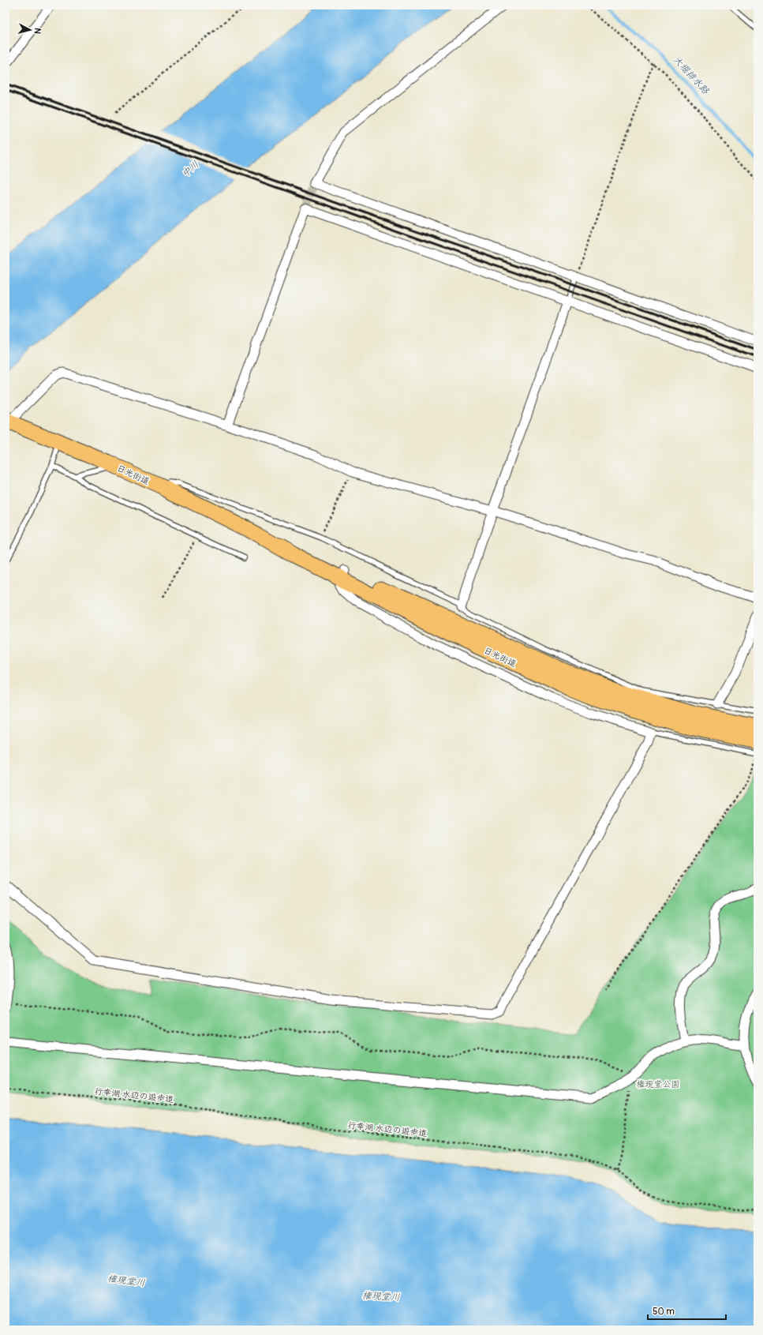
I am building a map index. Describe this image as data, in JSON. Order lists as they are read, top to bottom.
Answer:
{
  "streets": {
    "highway": ["日光街道"],
    "path": ["行幸湖 水辺の遊歩道"]
  },
  "water": ["大堀排水路", "中川", "権現堂川"],
  "parks": ["権現堂公園"],
  "scale_bar": "50 m",
  "north": "right"
}
